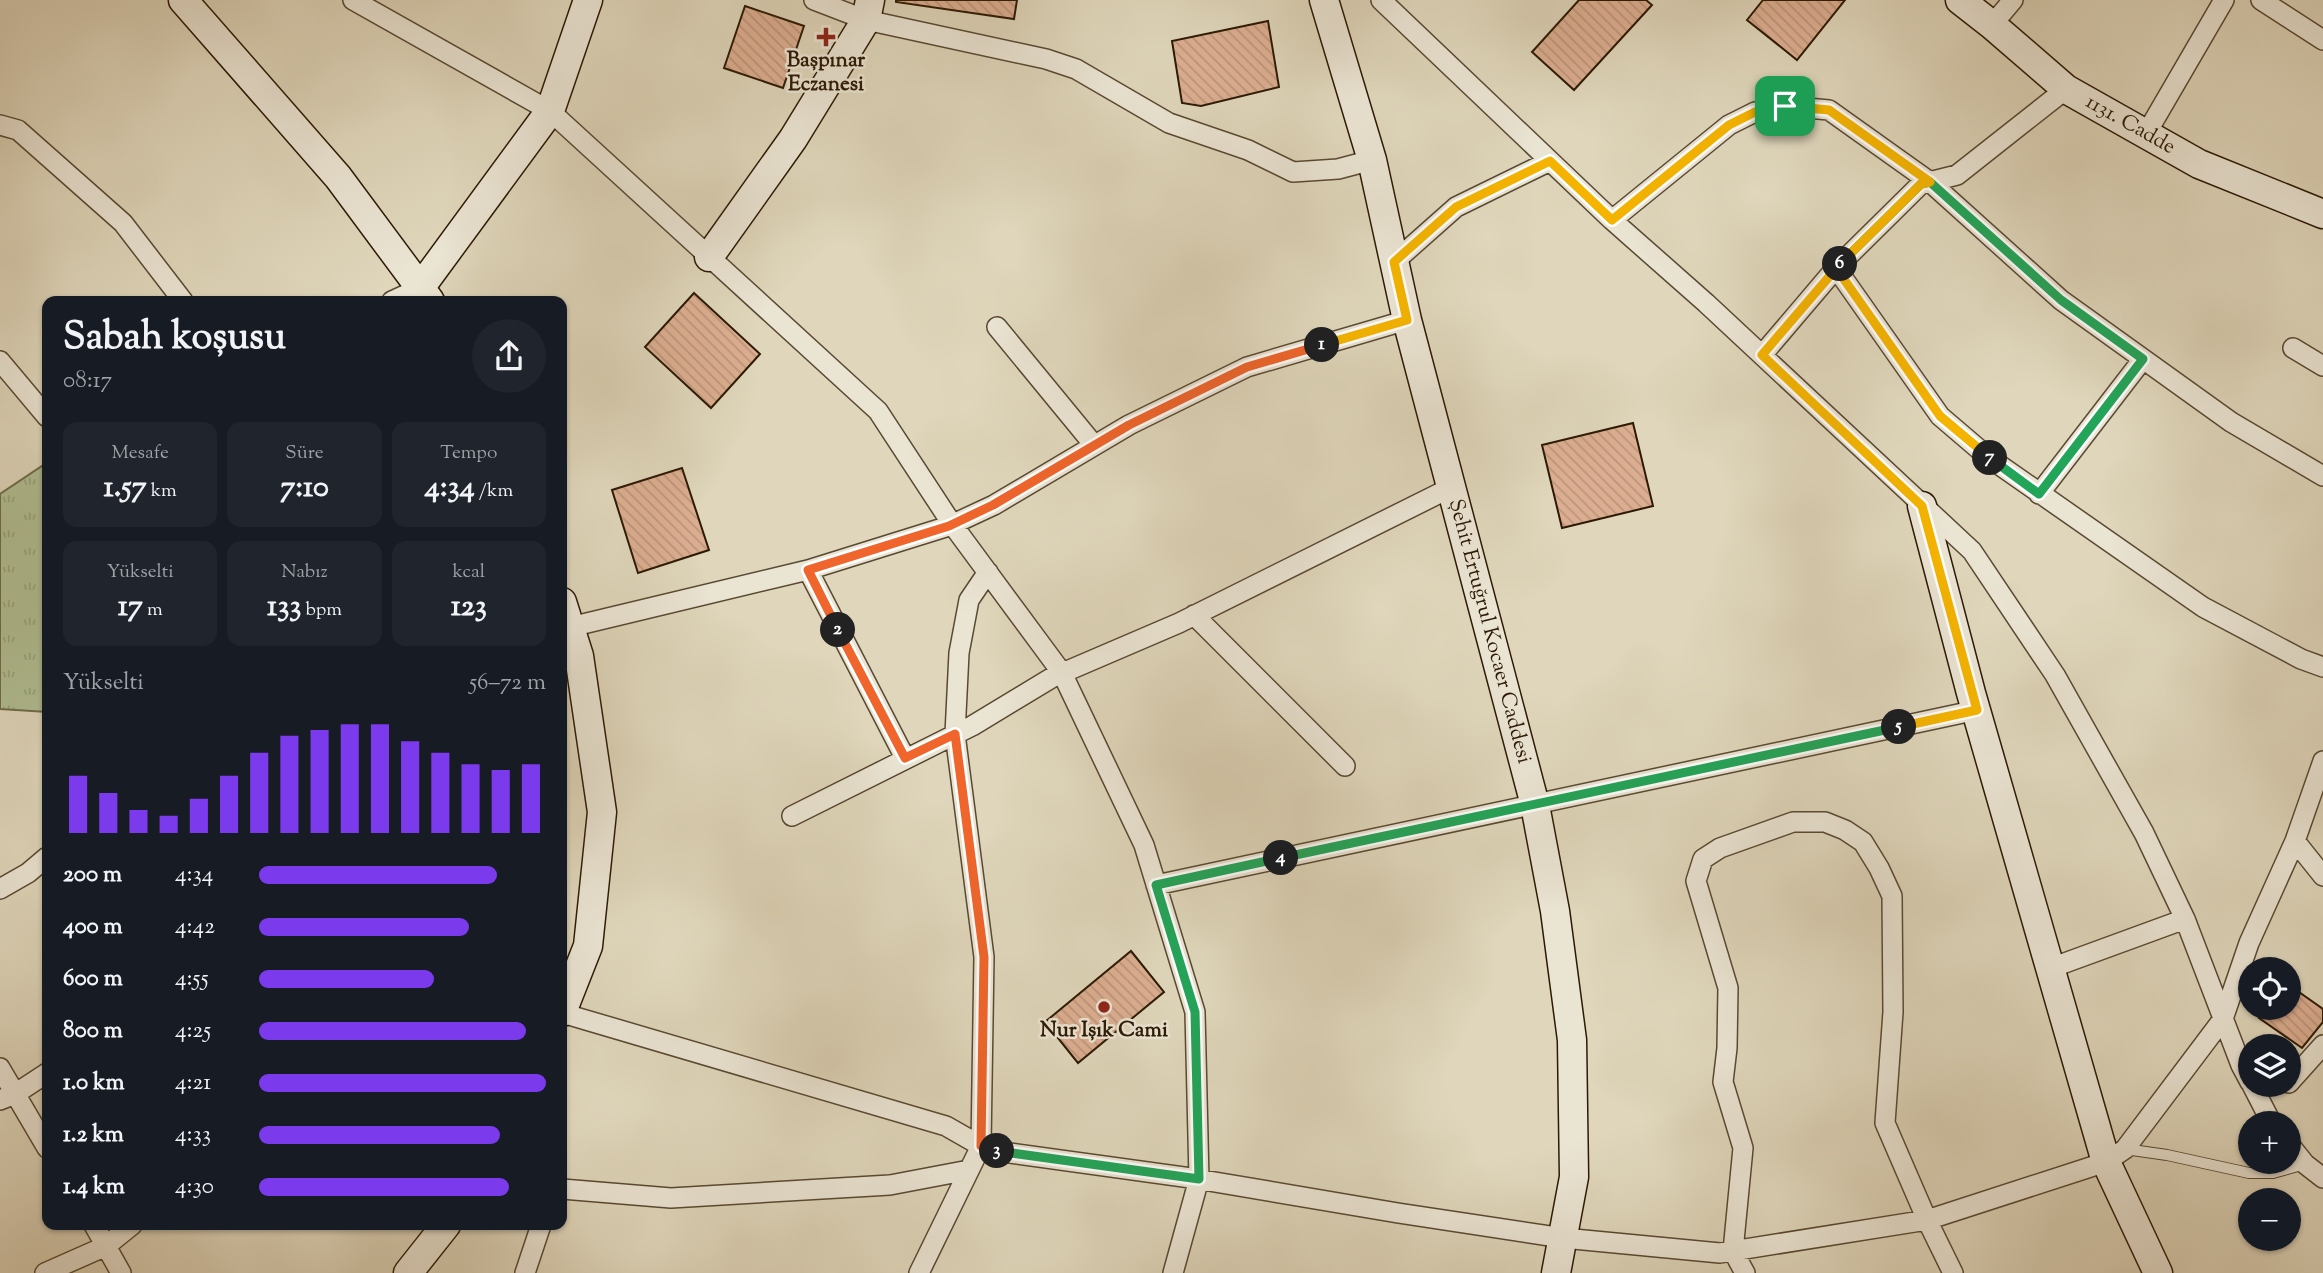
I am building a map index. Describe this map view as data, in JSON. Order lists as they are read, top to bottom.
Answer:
{
  "streets": {
    "street": ["1131. Cadde", "Şehit Ertuğrul Kocaer Caddesi"]
  },
  "places": {
    "health": ["Başpınar Eczanesi"],
    "other": ["Nur Işık Cami"]
  },
  "page": {
    "pins": [
      "6",
      "1",
      "7",
      "2",
      "5",
      "4",
      "3"
    ],
    "heading": ["Sabah koşusu", "08:17"],
    "stats": [
      ["Mesafe", "1.57 km"],
      ["Süre", "7:10"],
      ["Tempo", "4:34 /km"],
      ["Yükselti", "17 m"],
      ["Nabız", "133 bpm"],
      ["kcal", "123"]
    ],
    "chart": ["Yükselti", "56–72 m"],
    "list": [
      {
        "name": "200 m",
        "note": "4:34"
      },
      {
        "name": "400 m",
        "note": "4:42"
      },
      {
        "name": "600 m",
        "note": "4:55"
      },
      {
        "name": "800 m",
        "note": "4:25"
      },
      {
        "name": "1.0 km",
        "note": "4:21"
      },
      {
        "name": "1.2 km",
        "note": "4:33"
      },
      {
        "name": "1.4 km",
        "note": "4:30"
      }
    ],
    "map_buttons": ["+", "−"]
  }
}
